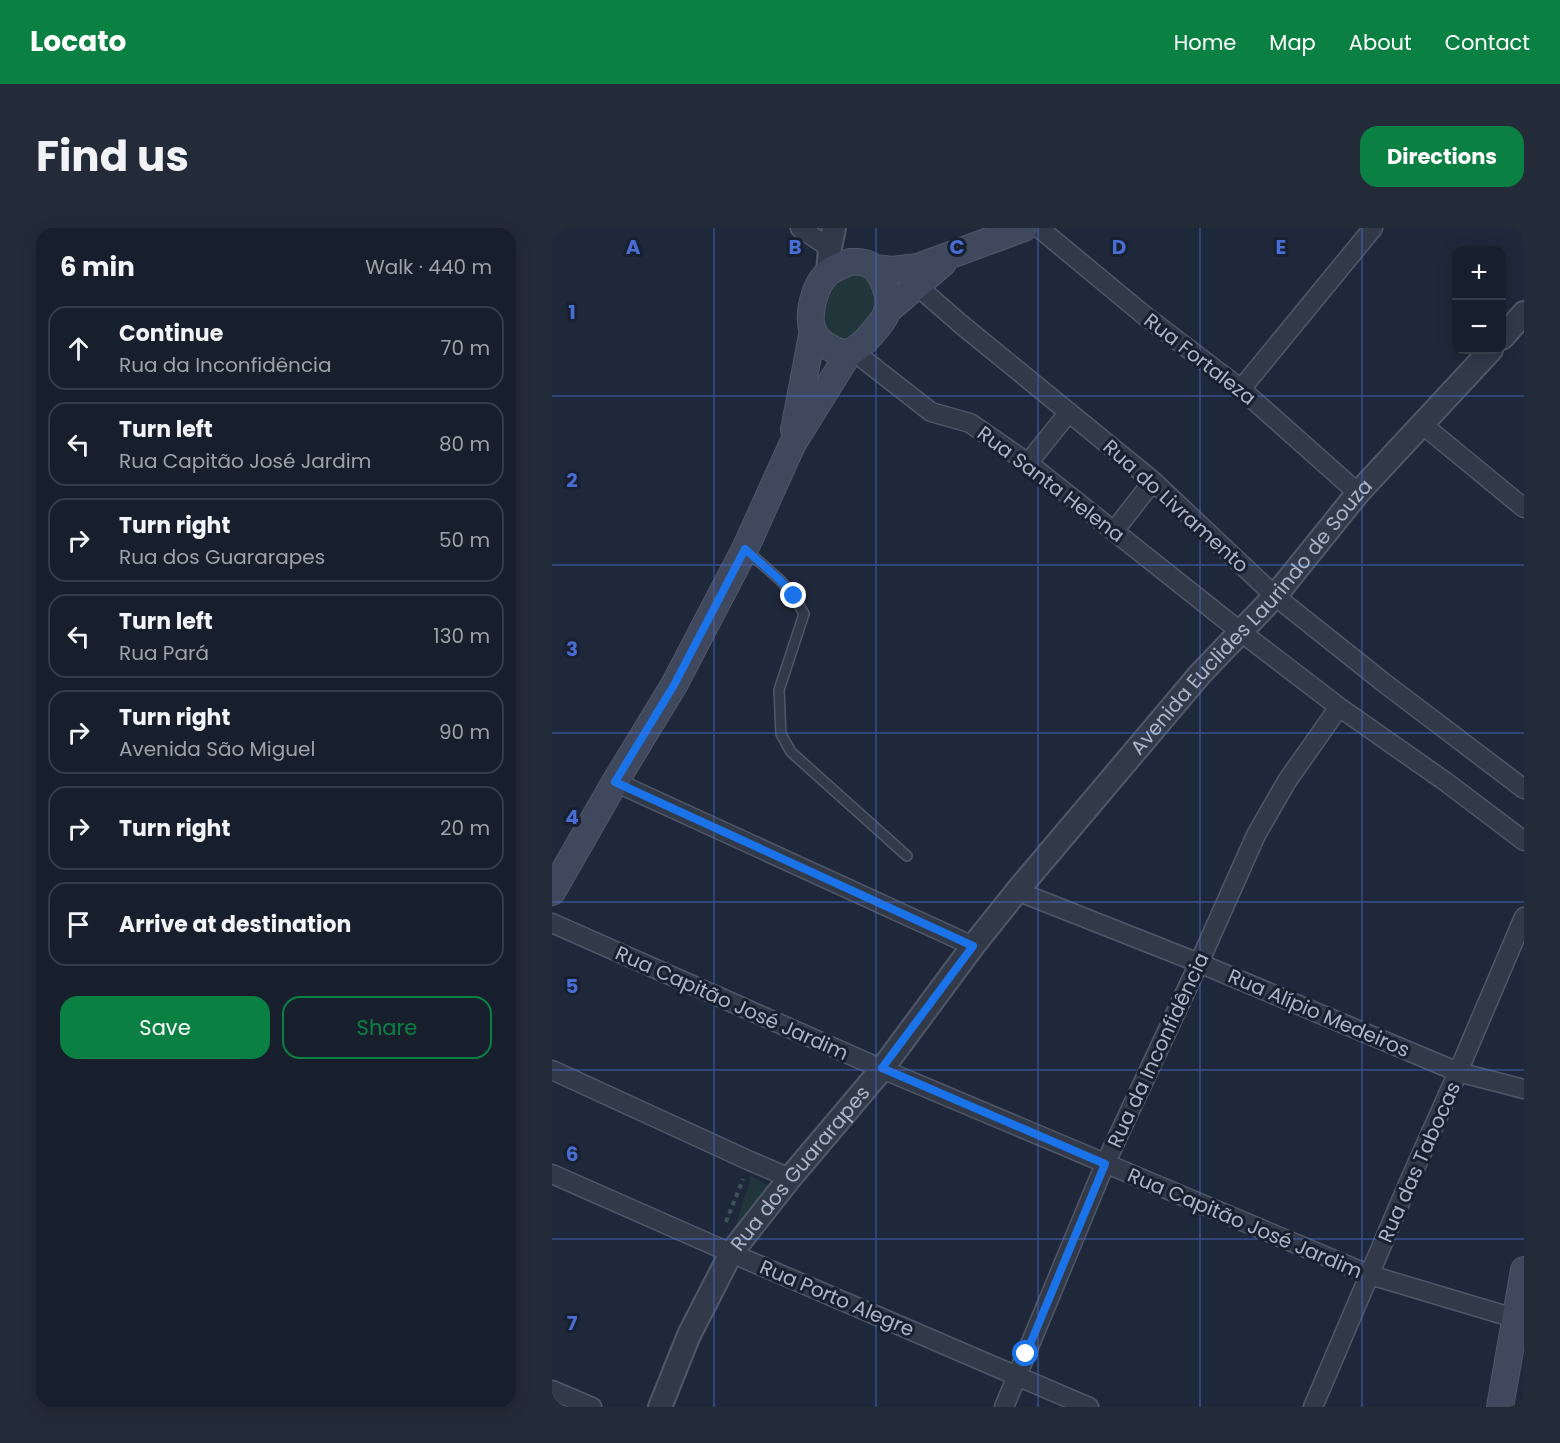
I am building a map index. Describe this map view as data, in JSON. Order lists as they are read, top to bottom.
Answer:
{
  "streets": {
    "street": [
      "Rua Fortaleza",
      "Rua Santa Helena",
      "Rua do Livramento",
      "Avenida Euclides Laurindo de Souza",
      "Rua Capitão José Jardim",
      "Rua Alípio Medeiros",
      "Rua da Inconfidência",
      "Rua das Tabocas",
      "Rua dos Guararapes",
      "Rua Porto Alegre"
    ]
  },
  "crossings": [
    ["Rua Fortaleza", "Avenida Euclides Laurindo de Souza"],
    ["Rua Santa Helena", "Avenida Euclides Laurindo de Souza"],
    ["Rua Santa Helena", "Rua da Inconfidência"],
    ["Rua do Livramento", "Avenida Euclides Laurindo de Souza"],
    ["Avenida Euclides Laurindo de Souza", "Rua Alípio Medeiros"],
    ["Avenida Euclides Laurindo de Souza", "Rua dos Guararapes"],
    ["Rua Capitão José Jardim", "Rua da Inconfidência"],
    ["Rua Capitão José Jardim", "Rua das Tabocas"],
    ["Rua Capitão José Jardim", "Rua dos Guararapes"],
    ["Rua Alípio Medeiros", "Rua da Inconfidência"],
    ["Rua Alípio Medeiros", "Rua das Tabocas"],
    ["Rua Alípio Medeiros", "Rua dos Guararapes"],
    ["Rua da Inconfidência", "Rua Porto Alegre"],
    ["Rua dos Guararapes", "Rua Porto Alegre"]
  ],
  "page": {
    "header": "Locato",
    "nav": [
      "Home",
      "Map",
      "About",
      "Contact"
    ],
    "title": "Find us",
    "buttons": [
      "Directions",
      ["Save", "Share"]
    ],
    "heading": ["6 min", "Walk · 440 m"],
    "map_buttons": ["+", "−"],
    "list": [
      ["Continue", "Rua da Inconfidência", "70 m"],
      ["Turn left", "Rua Capitão José Jardim", "80 m"],
      ["Turn right", "Rua dos Guararapes", "50 m"],
      ["Turn left", "Rua Pará", "130 m"],
      ["Turn right", "Avenida São Miguel", "90 m"],
      ["Turn right", "20 m"],
      "Arrive at destination"
    ]
  },
  "grid": {
    "columns": [
      "A",
      "B",
      "C",
      "D",
      "E"
    ],
    "rows": [
      "1",
      "2",
      "3",
      "4",
      "5",
      "6",
      "7"
    ]
  }
}
